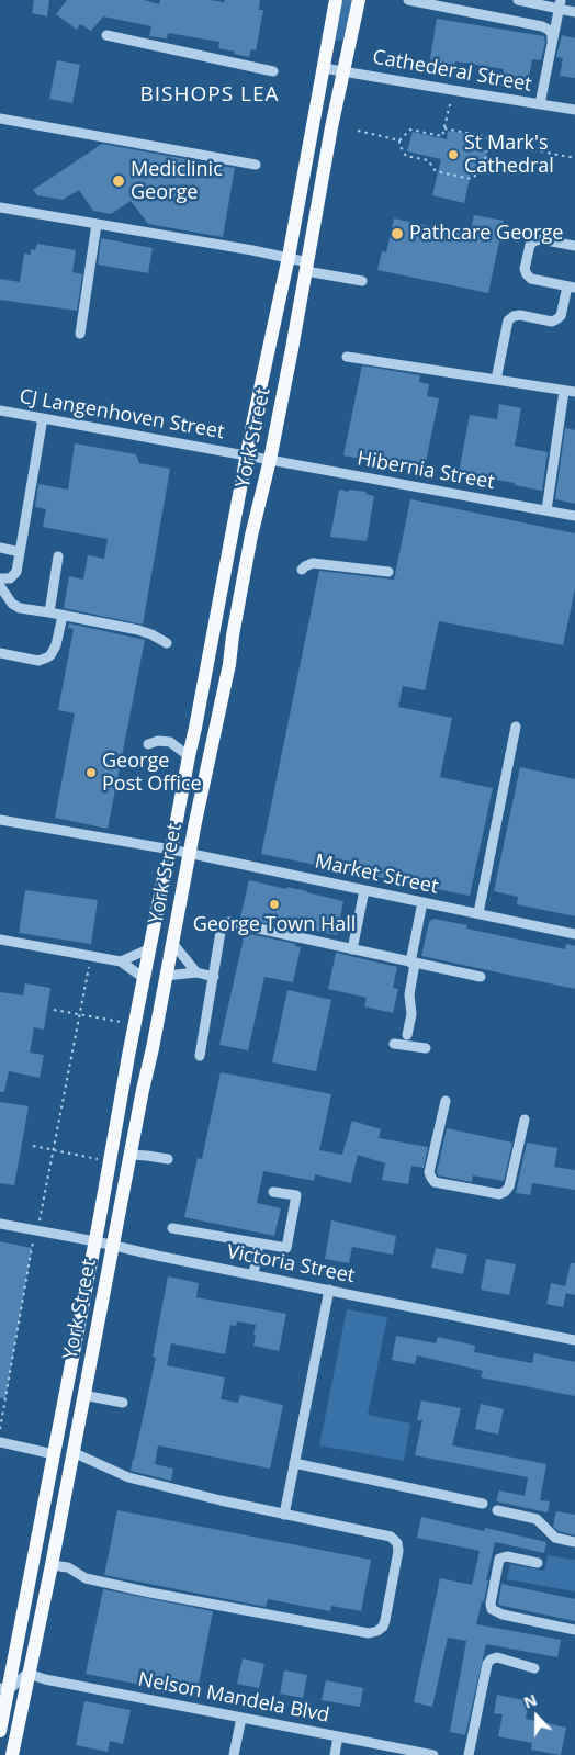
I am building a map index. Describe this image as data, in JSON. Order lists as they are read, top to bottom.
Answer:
{
  "streets": {
    "main road": ["York Street"],
    "street": [
      "Cathederal Street",
      "CJ Langenhoven Street",
      "Hibernia Street",
      "Market Street",
      "Victoria Street",
      "Nelson Mandela Blvd"
    ]
  },
  "crossings": [
    ["Cathederal Street", "York Street"],
    ["CJ Langenhoven Street", "York Street"],
    ["CJ Langenhoven Street", "Hibernia Street"],
    ["York Street", "Hibernia Street"],
    ["York Street", "Market Street"],
    ["York Street", "Victoria Street"],
    ["York Street", "Nelson Mandela Blvd"]
  ],
  "districts": ["BISHOPS LEA"],
  "places": [
    "St Mark's Cathedral",
    "Mediclinic George",
    "Pathcare George",
    "George Post Office",
    "George Town Hall"
  ],
  "north": "top"
}
